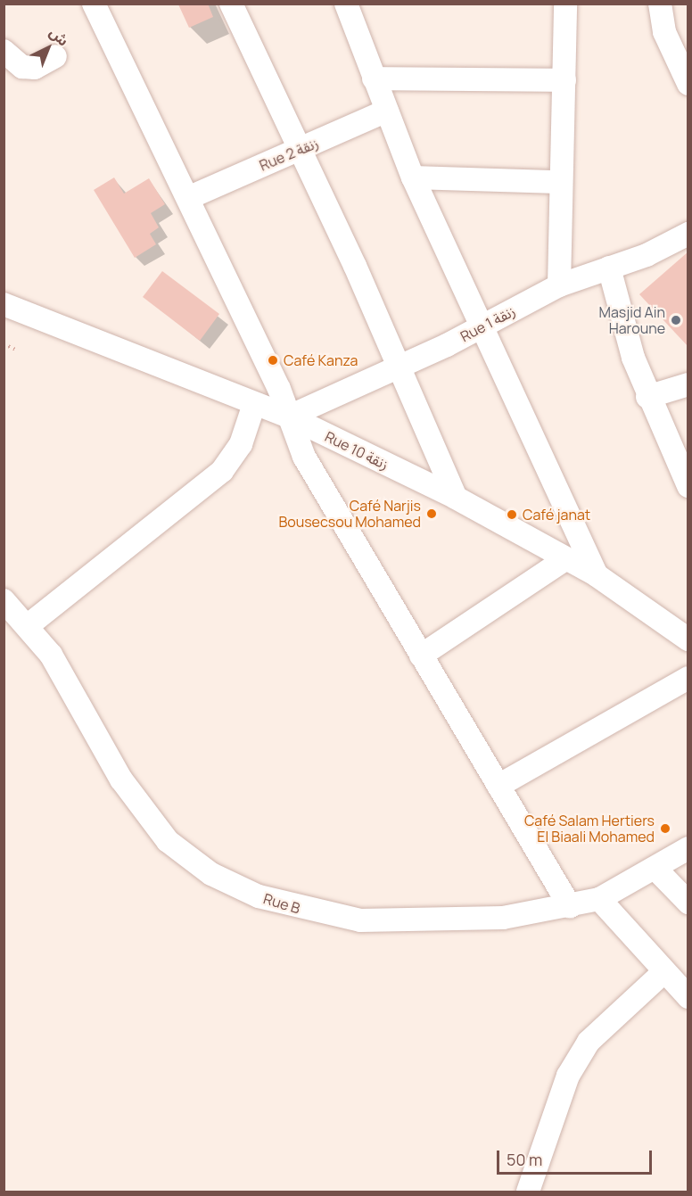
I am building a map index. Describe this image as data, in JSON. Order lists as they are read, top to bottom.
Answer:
{
  "streets": {
    "street": [
      "Rue 2 زنقة",
      "Rue 1 زنقة",
      "Rue 10 زنقة",
      "Rue B"
    ]
  },
  "crossings": [
    ["Rue 1 زنقة", "Rue 10 زنقة"]
  ],
  "places": [
    "Masjid Ain Haroune",
    "Café Kanza",
    "Café Narjis Bousecsou Mohamed",
    "Café janat",
    "Café Salam Hertiers El Biaali Mohamed"
  ],
  "scale_bar": "50 m",
  "north": "top right"
}
